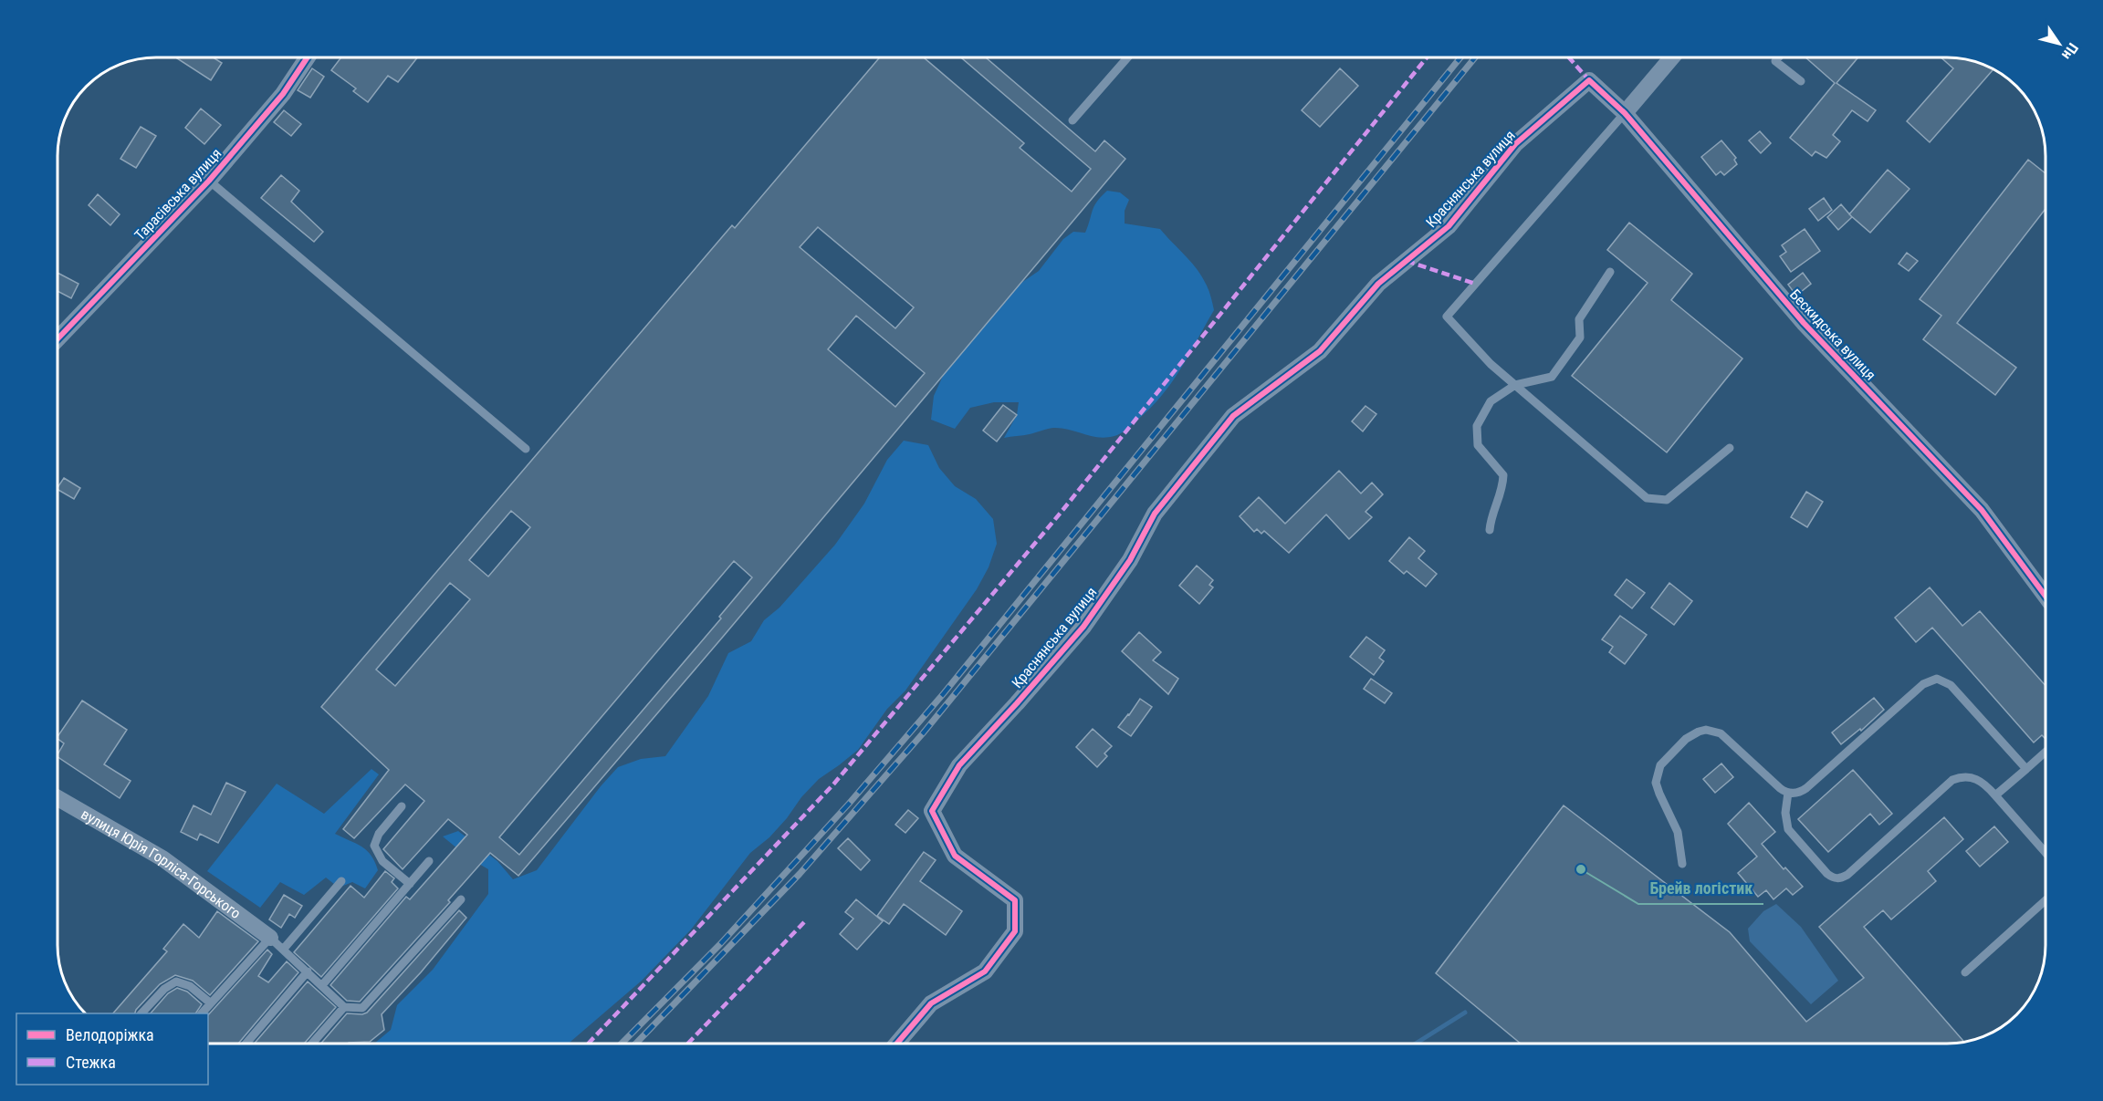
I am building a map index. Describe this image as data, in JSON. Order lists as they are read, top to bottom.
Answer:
{
  "streets": {
    "street": [
      "Краснянська вулиця",
      "Тарасівська вулиця",
      "Бескидська вулиця",
      "вулиця Юрія Горліса-Горського"
    ]
  },
  "crossings": [
    ["Краснянська вулиця", "Бескидська вулиця"]
  ],
  "places": ["Брейв логістик"],
  "legend": ["Велодоріжка", "Стежка"],
  "north": "bottom right"
}
